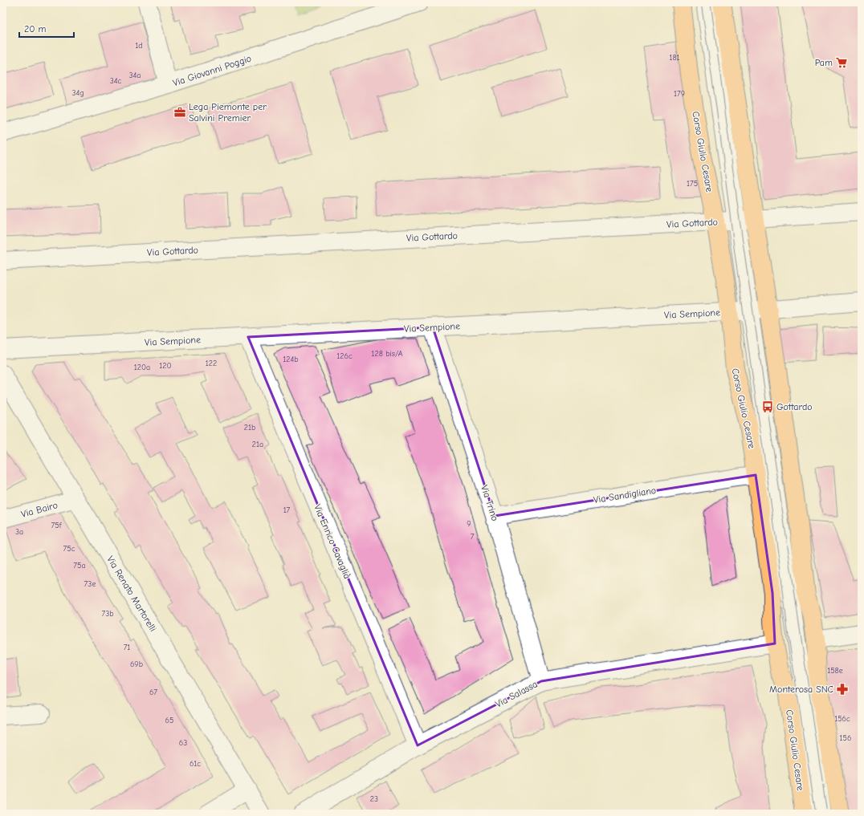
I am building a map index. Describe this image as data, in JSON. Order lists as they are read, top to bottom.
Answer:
{
  "streets": {
    "main road": ["Corso Giulio Cesare"],
    "street": [
      "Via Giovanni Poggio",
      "Via Gottardo",
      "Via Sempione",
      "Via Sandigliano",
      "Via Trino",
      "Via Bairo",
      "Via Enrico Cavaglià",
      "Via Renato Martorelli",
      "Via Salassa"
    ]
  },
  "crossings": [
    ["Corso Giulio Cesare", "Via Gottardo"],
    ["Corso Giulio Cesare", "Via Sempione"],
    ["Corso Giulio Cesare", "Via Sandigliano"],
    ["Corso Giulio Cesare", "Via Salassa"],
    ["Via Sempione", "Via Trino"],
    ["Via Sempione", "Via Enrico Cavaglià"],
    ["Via Sandigliano", "Via Trino"],
    ["Via Trino", "Via Salassa"],
    ["Via Bairo", "Via Renato Martorelli"],
    ["Via Enrico Cavaglià", "Via Salassa"]
  ],
  "places": {
    "supermarket": ["Pam"],
    "office": ["Lega Piemonte per Salvini Premier"],
    "bus stop": ["Gottardo"],
    "pharmacy": ["Monterosa SNC"]
  },
  "house_numbers": [
    "1d",
    "181",
    "34a",
    "34c",
    "34g",
    "179",
    "175",
    "128 bis/A",
    "126c",
    "124b",
    "122",
    "120",
    "120a",
    "21b",
    "21a",
    "17",
    "9",
    "75f",
    "3a",
    "7",
    "75c",
    "75a",
    "73e",
    "73b",
    "71",
    "69b",
    "158e",
    "67",
    "156c",
    "65",
    "156",
    "63",
    "61c",
    "23"
  ],
  "scale_bar": "20 m"
}
